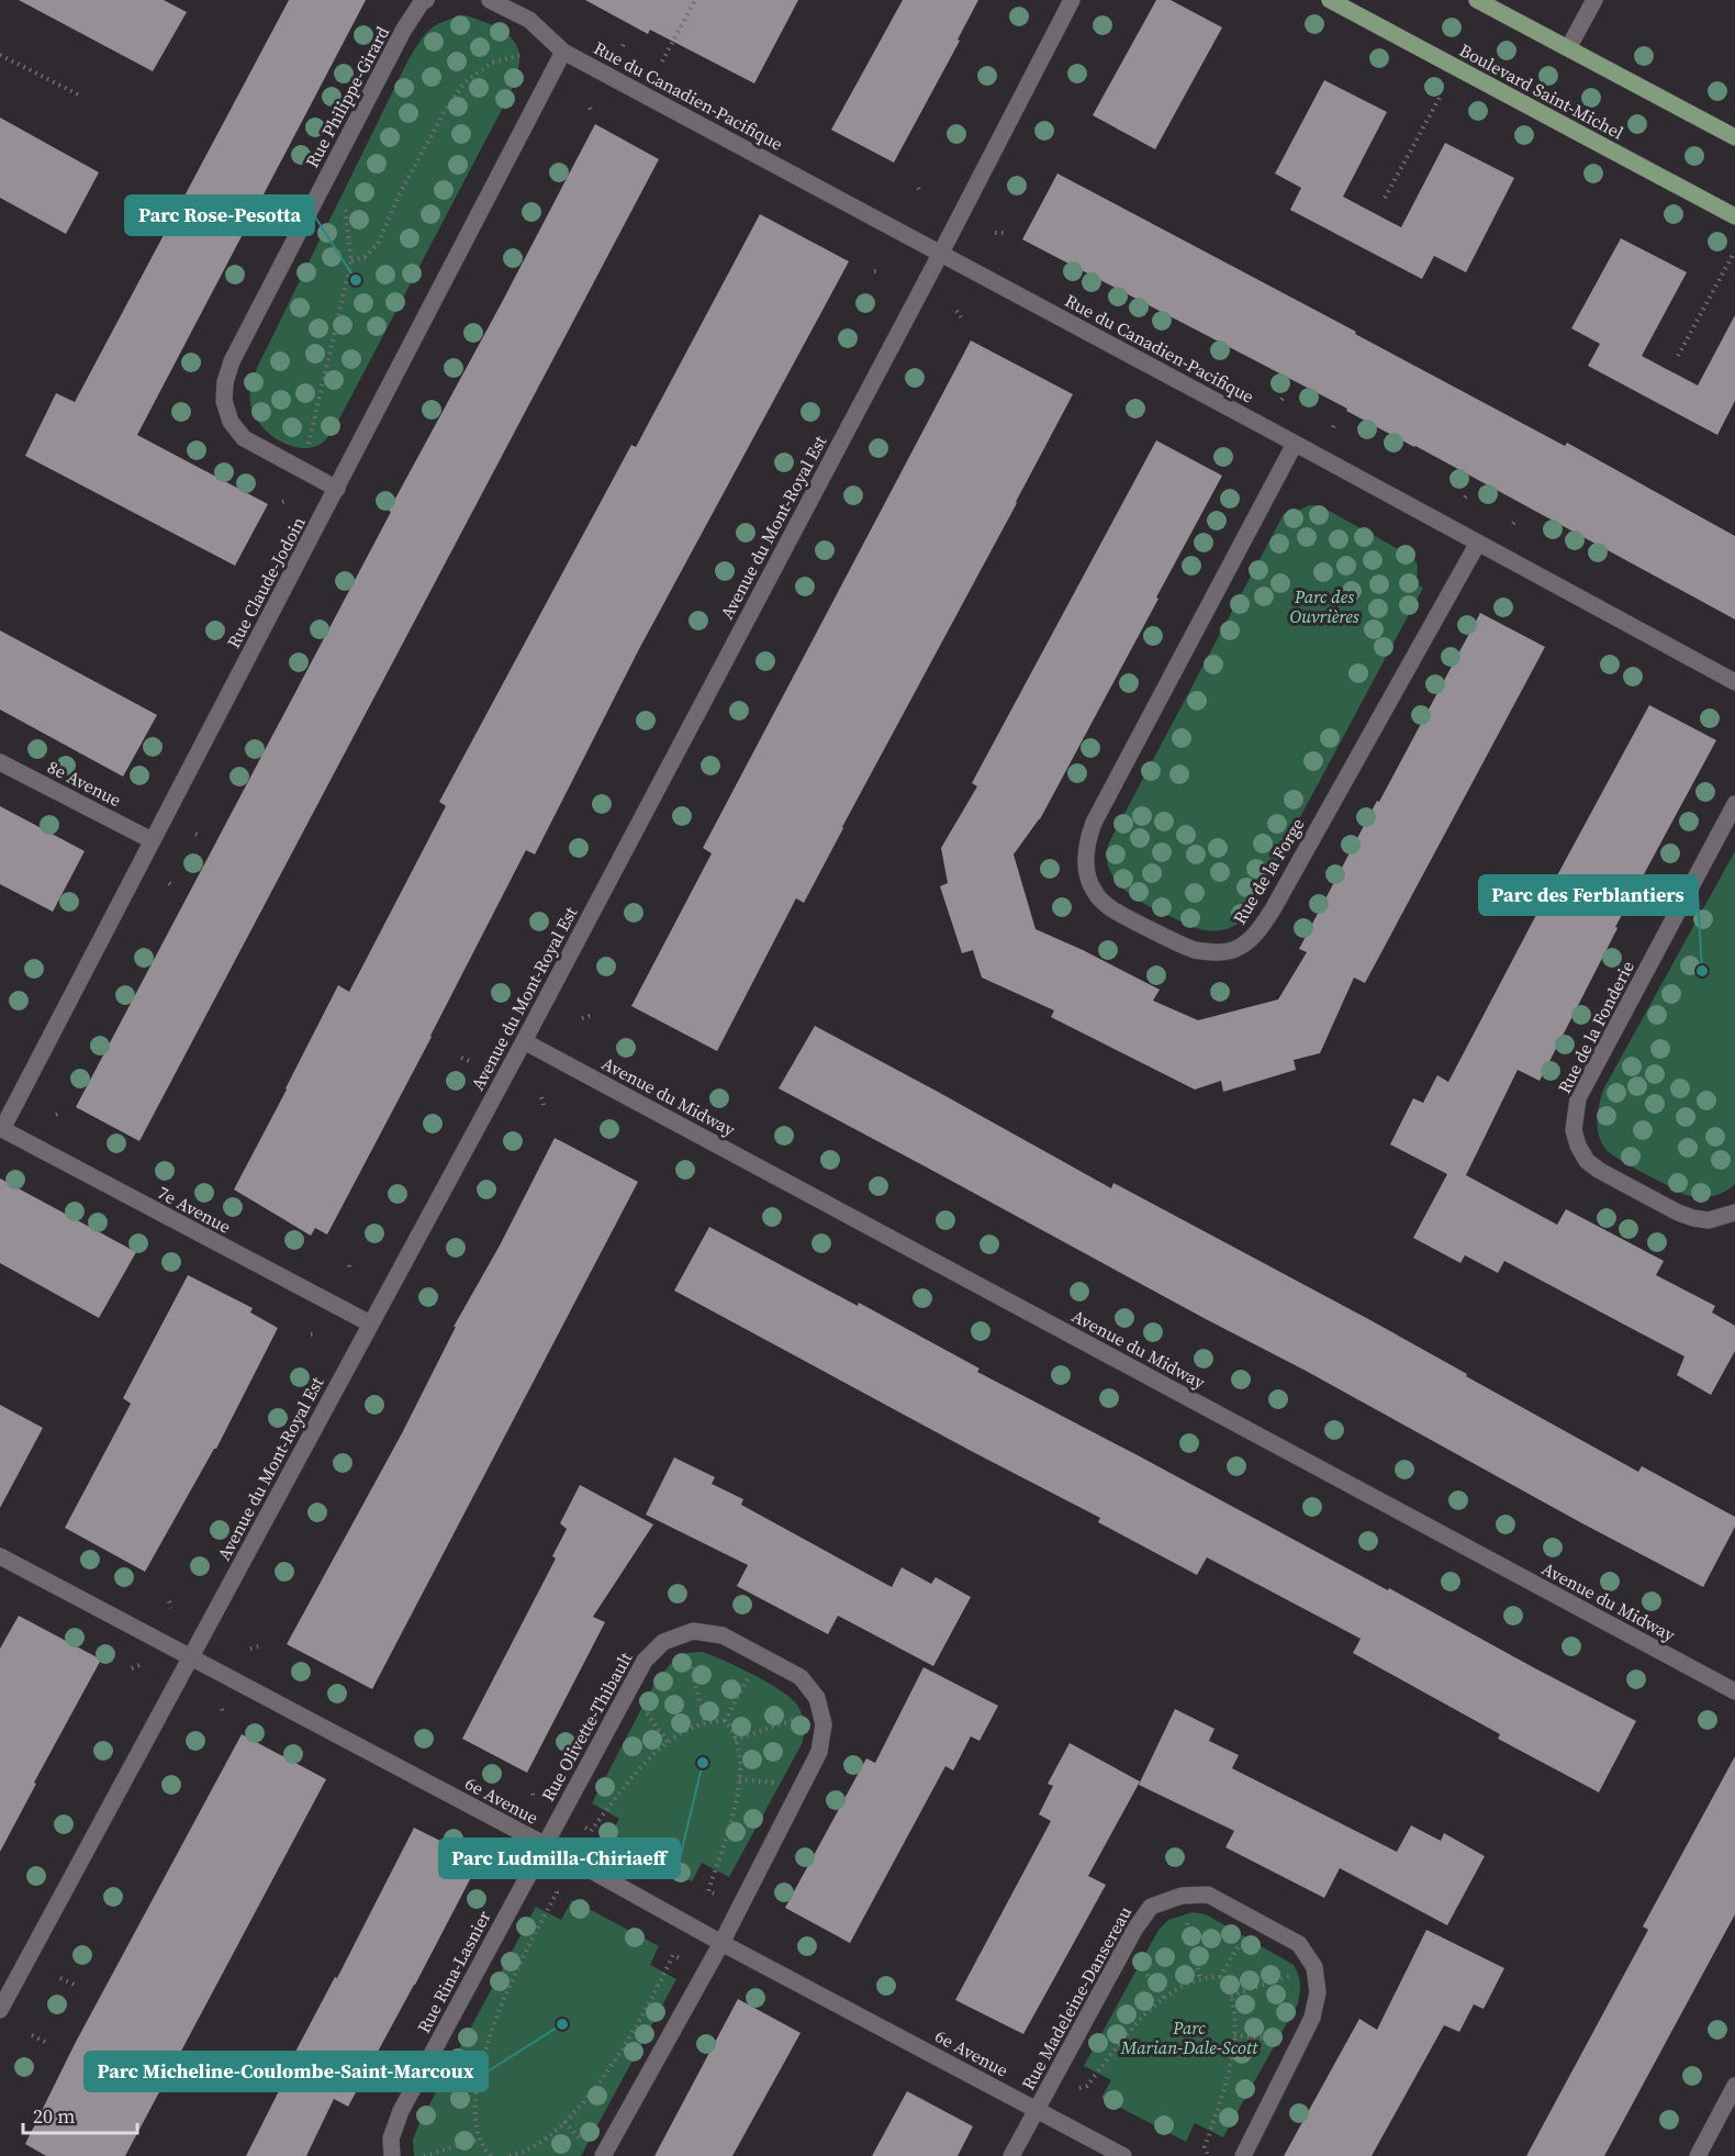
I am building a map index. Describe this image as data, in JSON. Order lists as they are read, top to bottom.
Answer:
{
  "streets": {
    "main road": ["Boulevard Saint-Michel"],
    "street": [
      "Rue du Canadien-Pacifique",
      "Rue Philippe-Girard",
      "Avenue du Mont-Royal Est",
      "Rue Claude-Jodoin",
      "8e Avenue",
      "Rue de la Forge",
      "Rue de la Fonderie",
      "Avenue du Midway",
      "7e Avenue",
      "Rue Olivette-Thibault",
      "6e Avenue",
      "Rue Rina-Lasnier",
      "Rue Madeleine-Dansereau"
    ]
  },
  "crossings": [
    ["Rue du Canadien-Pacifique", "Avenue du Mont-Royal Est"],
    ["Rue du Canadien-Pacifique", "Rue Claude-Jodoin"],
    ["Rue du Canadien-Pacifique", "Rue de la Forge"],
    ["Rue Philippe-Girard", "Rue Claude-Jodoin"],
    ["Avenue du Mont-Royal Est", "Avenue du Midway"],
    ["Avenue du Mont-Royal Est", "7e Avenue"],
    ["Avenue du Mont-Royal Est", "6e Avenue"],
    ["Rue Claude-Jodoin", "8e Avenue"],
    ["Rue Claude-Jodoin", "7e Avenue"],
    ["Rue Olivette-Thibault", "6e Avenue"],
    ["Rue Olivette-Thibault", "Rue Rina-Lasnier"],
    ["6e Avenue", "Rue Rina-Lasnier"],
    ["6e Avenue", "Rue Madeleine-Dansereau"]
  ],
  "parks": ["Parc des Ouvrières", "Parc Marian-Dale-Scott"],
  "places": [
    "Parc Rose-Pesotta",
    "Parc des Ferblantiers",
    "Parc Ludmilla-Chiriaeff",
    "Parc Micheline-Coulombe-Saint-Marcoux"
  ],
  "scale_bar": "20 m"
}
